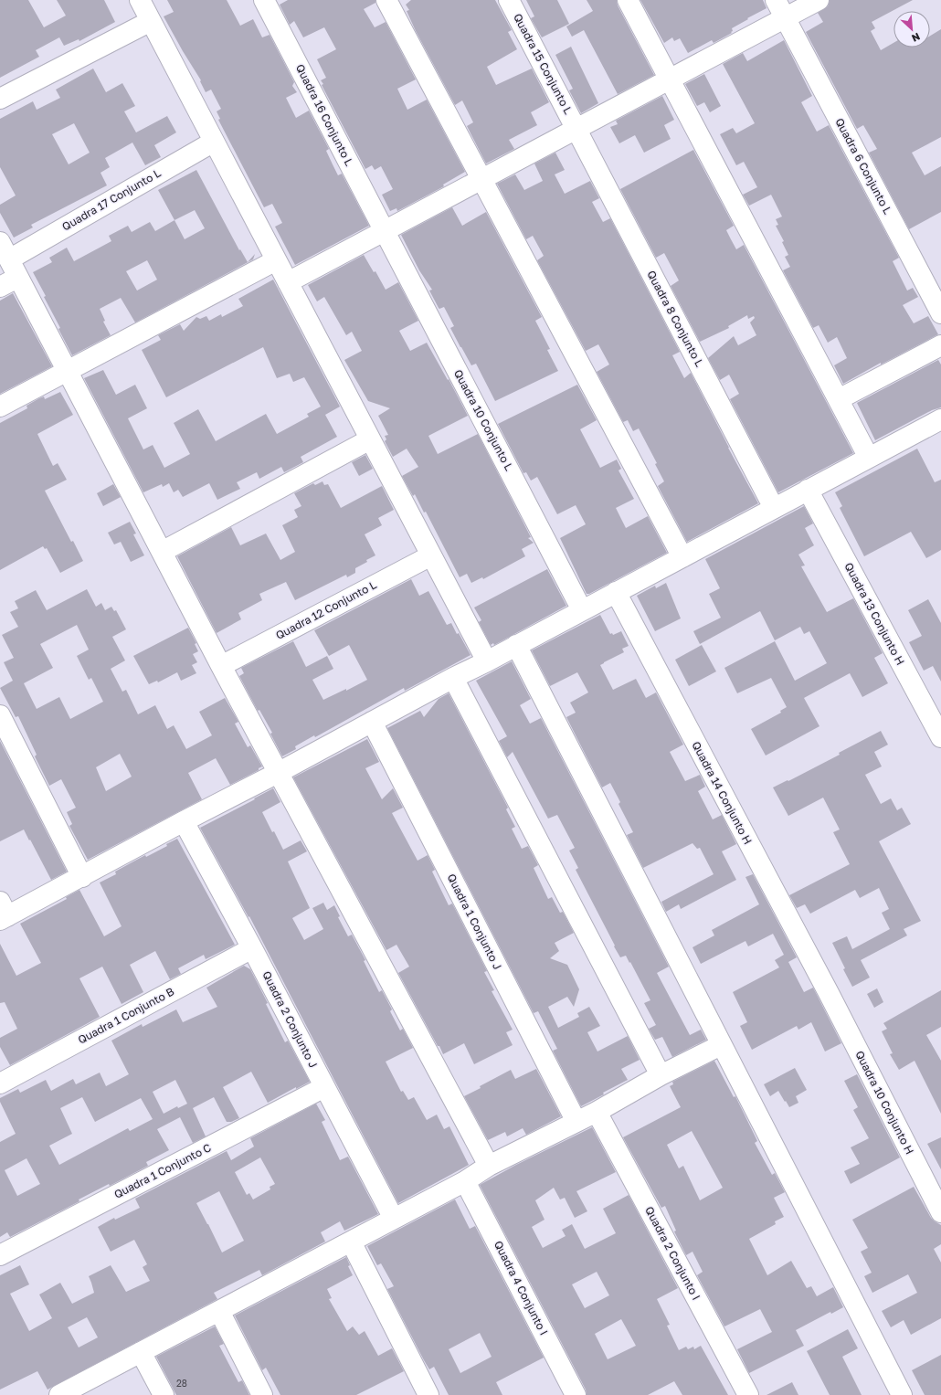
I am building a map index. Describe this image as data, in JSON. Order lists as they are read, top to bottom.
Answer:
{
  "streets": {
    "street": [
      "Quadra 15 Conjunto L",
      "Quadra 16 Conjunto L",
      "Quadra 6 Conjunto L",
      "Quadra 17 Conjunto L",
      "Quadra 8 Conjunto L",
      "Quadra 10 Conjunto L",
      "Quadra 12 Conjunto L",
      "Quadra 13 Conjunto H",
      "Quadra 14 Conjunto H",
      "Quadra 1 Conjunto J",
      "Quadra 1 Conjunto B",
      "Quadra 2 Conjunto J",
      "Quadra 10 Conjunto H",
      "Quadra 1 Conjunto C",
      "Quadra 2 Conjunto I",
      "Quadra 4 Conjunto I"
    ]
  },
  "crossings": [
    ["Quadra 15 Conjunto L", "Quadra 8 Conjunto L"],
    ["Quadra 16 Conjunto L", "Quadra 10 Conjunto L"],
    ["Quadra 14 Conjunto H", "Quadra 10 Conjunto H"],
    ["Quadra 1 Conjunto B", "Quadra 2 Conjunto J"],
    ["Quadra 2 Conjunto J", "Quadra 1 Conjunto C"]
  ],
  "house_numbers": ["28"],
  "north": "bottom right"
}
